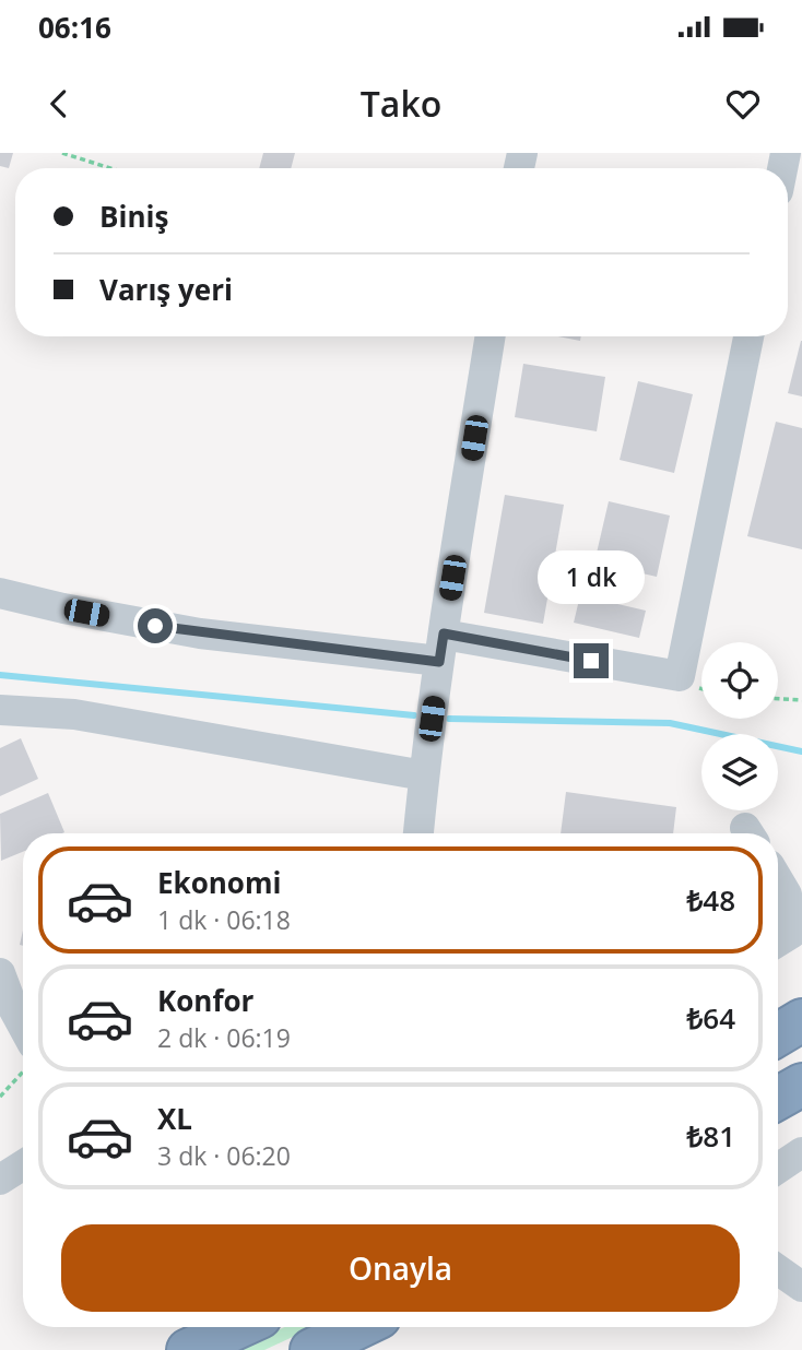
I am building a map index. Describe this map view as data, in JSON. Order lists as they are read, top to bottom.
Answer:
{
  "page": {
    "status": "06:16",
    "header": "Tako",
    "banner": ["Biniş", "Varış yeri"],
    "bubble": "1 dk",
    "list": [
      {
        "name": "Ekonomi",
        "note": "1 dk · 06:18",
        "value": "₺48"
      },
      {
        "name": "Konfor",
        "note": "2 dk · 06:19",
        "value": "₺64"
      },
      {
        "name": "XL",
        "note": "3 dk · 06:20",
        "value": "₺81"
      }
    ],
    "buttons": "Onayla"
  }
}
